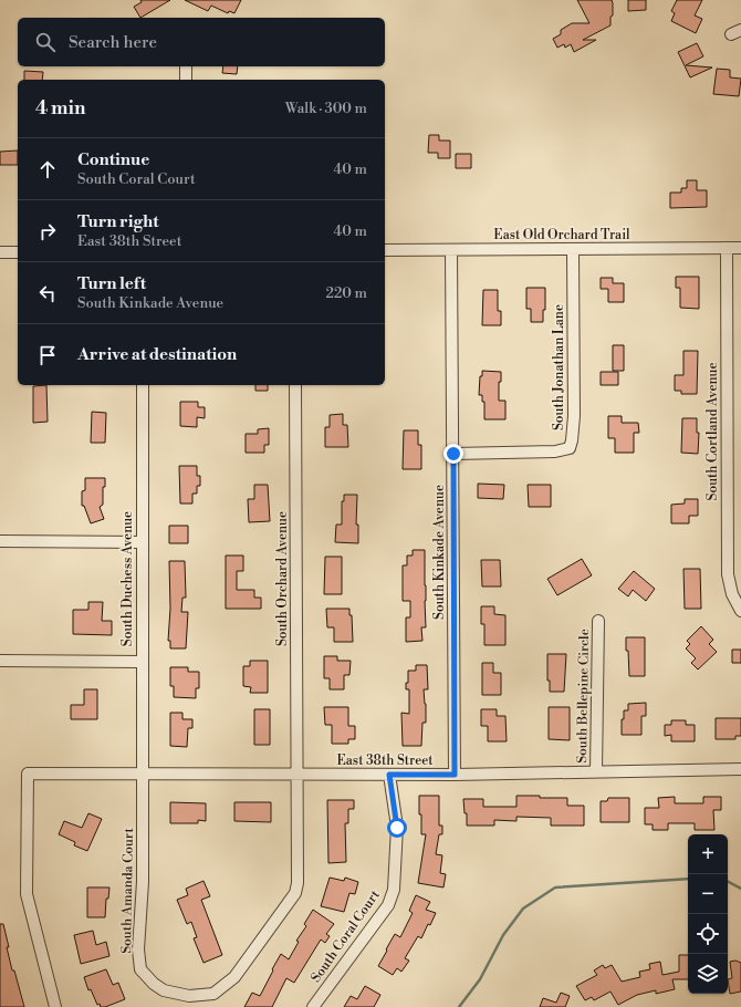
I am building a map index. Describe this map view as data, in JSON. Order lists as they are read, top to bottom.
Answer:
{
  "streets": {
    "street": [
      "East Old Orchard Trail",
      "South Jonathan Lane",
      "South Cortland Avenue",
      "South Kinkade Avenue",
      "South Duchess Avenue",
      "South Orchard Avenue",
      "South Bellepine Circle",
      "East 38th Street",
      "South Amanda Court",
      "South Coral Court"
    ]
  },
  "crossings": [
    ["East Old Orchard Trail", "South Jonathan Lane"],
    ["East Old Orchard Trail", "South Cortland Avenue"],
    ["East Old Orchard Trail", "South Kinkade Avenue"],
    ["South Jonathan Lane", "South Kinkade Avenue"],
    ["South Kinkade Avenue", "East 38th Street"],
    ["South Duchess Avenue", "East 38th Street"],
    ["South Duchess Avenue", "South Amanda Court"],
    ["South Orchard Avenue", "East 38th Street"],
    ["South Orchard Avenue", "South Amanda Court"],
    ["South Bellepine Circle", "East 38th Street"],
    ["East 38th Street", "South Amanda Court"],
    ["East 38th Street", "South Coral Court"]
  ],
  "page": {
    "search": "Search here",
    "heading": ["4 min", "Walk · 300 m"],
    "list": [
      ["Continue", "South Coral Court", "40 m"],
      ["Turn right", "East 38th Street", "40 m"],
      ["Turn left", "South Kinkade Avenue", "220 m"],
      "Arrive at destination"
    ],
    "map_buttons": ["+", "−"]
  }
}
